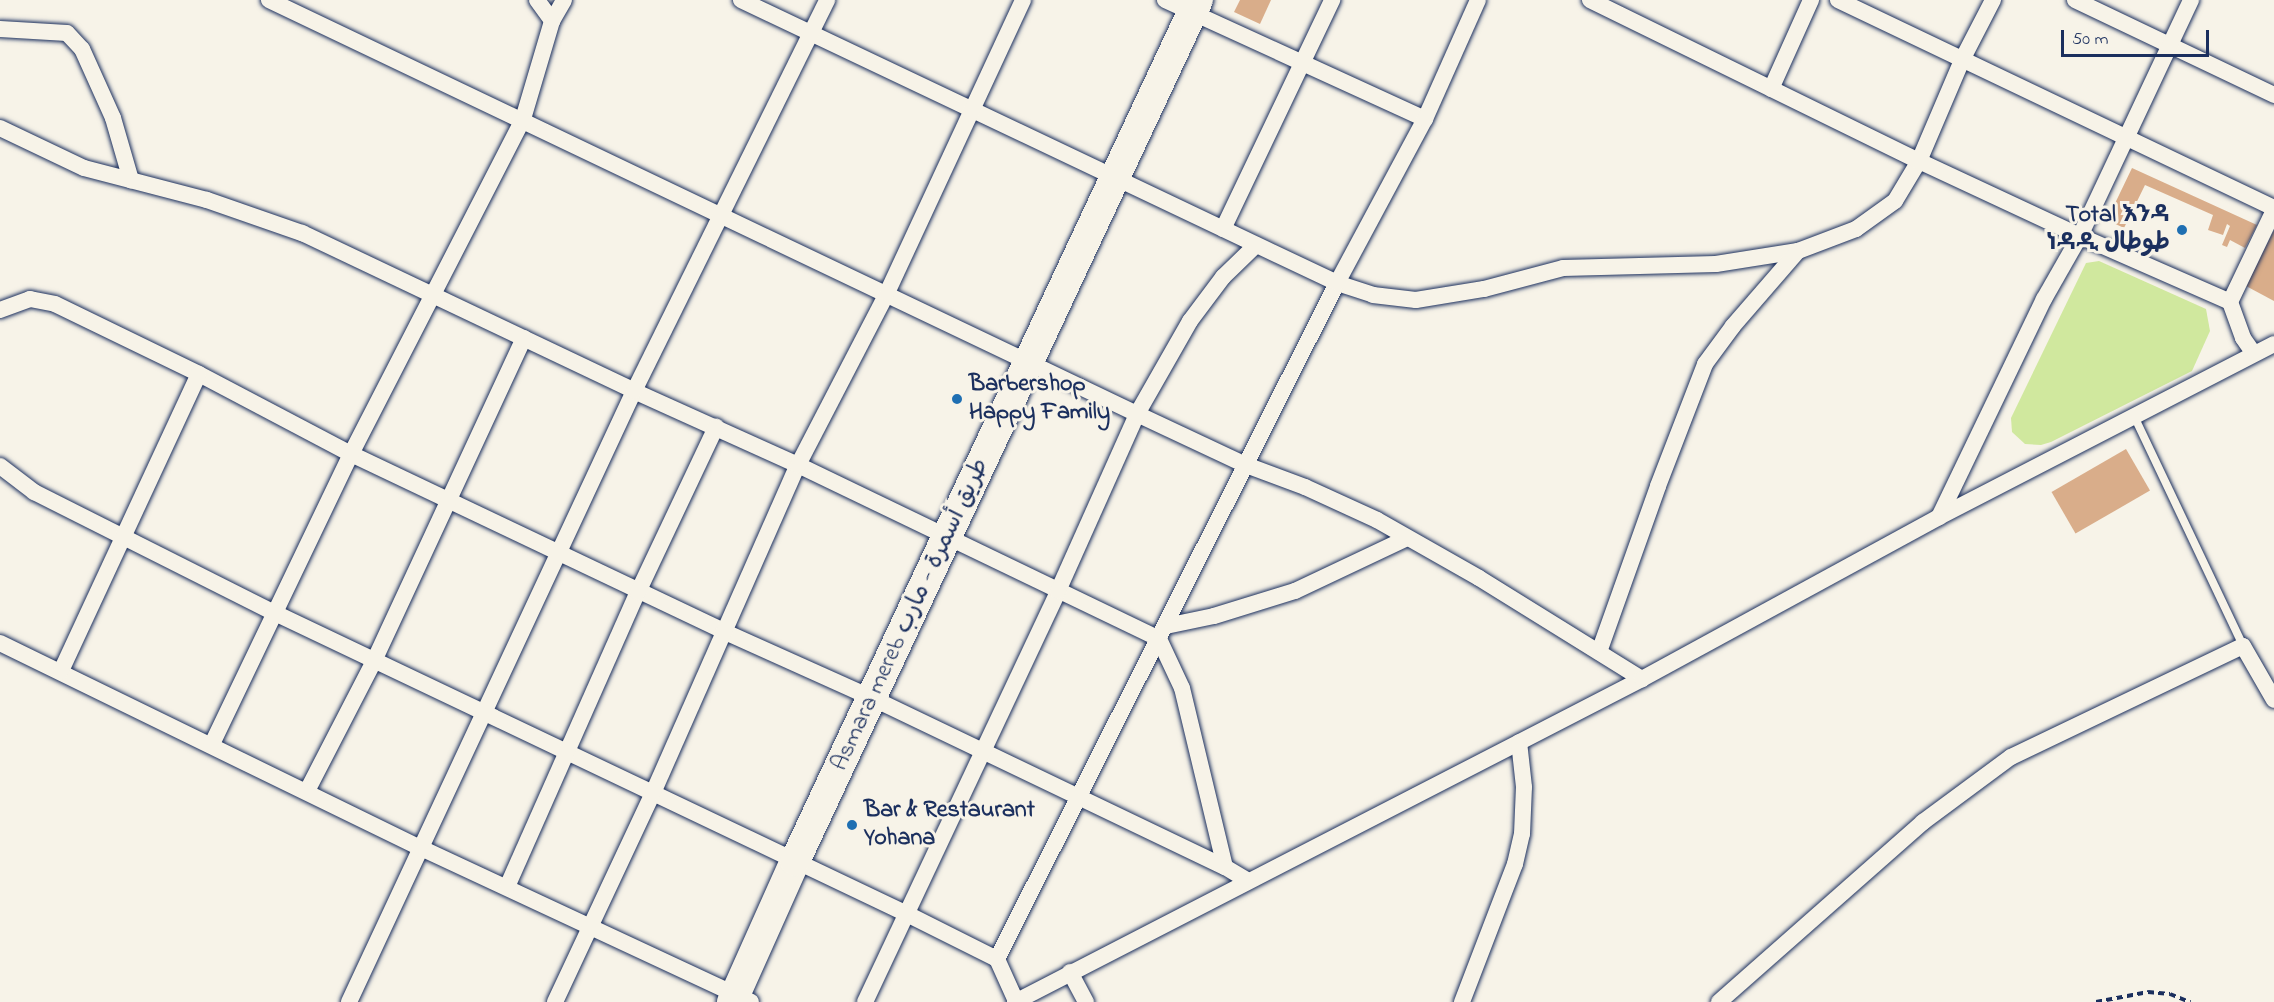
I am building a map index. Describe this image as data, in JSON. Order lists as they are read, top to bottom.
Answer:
{
  "streets": {
    "highway": ["Asmara mereb طريق أسمرة - مارب"]
  },
  "places": ["Total እንዳ ነዳዲ طوطال", "Barbershop Happy Family", "Bar & Restaurant Yohana"],
  "scale_bar": "50 m"
}
